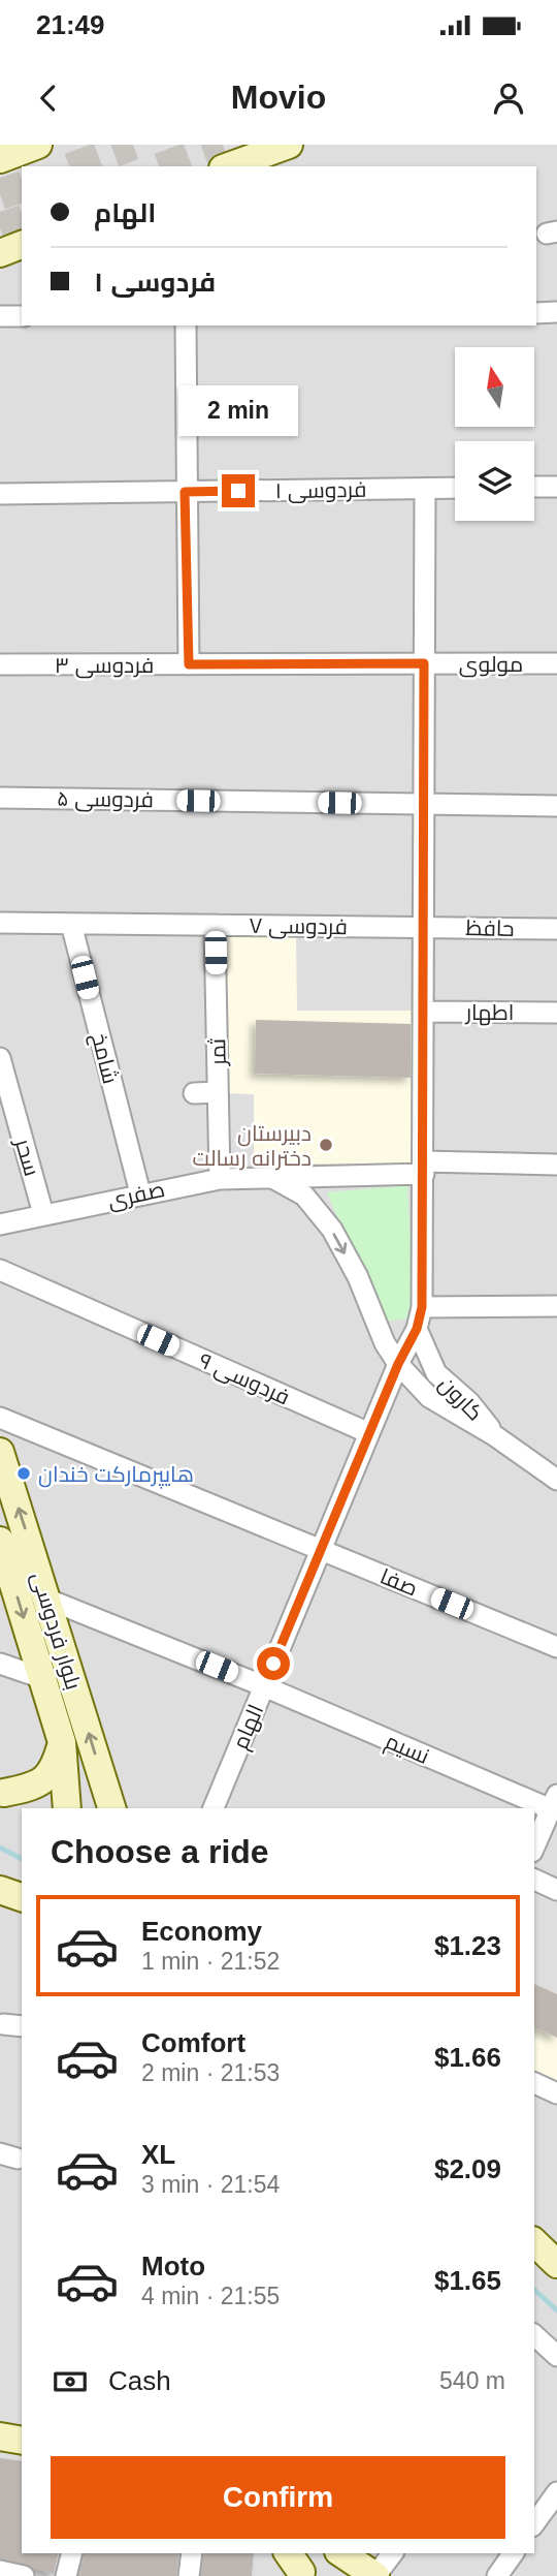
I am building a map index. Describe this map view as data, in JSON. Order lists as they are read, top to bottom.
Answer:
{
  "streets": {
    "main road": ["بلوار فردوسی"],
    "street": [
      "فردوسی ۱",
      "مولوی",
      "فردوسی ۳",
      "فردوسی ۵",
      "فردوسی ۷",
      "حافظ",
      "اطهار",
      "ثمر",
      "شامخ",
      "سحر",
      "صفری",
      "فردوسی ۹",
      "کارون",
      "صفا",
      "الهام",
      "نسیم"
    ]
  },
  "crossings": [
    ["فردوسی ۱", "الهام"],
    ["مولوی", "فردوسی ۳"],
    ["مولوی", "الهام"],
    ["فردوسی ۳", "الهام"],
    ["فردوسی ۵", "الهام"],
    ["فردوسی ۷", "حافظ"],
    ["فردوسی ۷", "ثمر"],
    ["فردوسی ۷", "شامخ"],
    ["فردوسی ۷", "الهام"],
    ["حافظ", "الهام"],
    ["اطهار", "الهام"],
    ["ثمر", "صفری"],
    ["شامخ", "صفری"],
    ["سحر", "صفری"],
    ["صفری", "کارون"],
    ["صفری", "الهام"],
    ["فردوسی ۹", "الهام"],
    ["کارون", "الهام"],
    ["صفا", "الهام"],
    ["بلوار فردوسی", "نسیم"],
    ["الهام", "نسیم"]
  ],
  "one_way": ["کارون"],
  "places": ["دبیرستان دخترانه رسالت", "هایپرمارکت خندان"],
  "north": "top",
  "page": {
    "status": "21:49",
    "header": "Movio",
    "banner": ["الهام", "فردوسی ۱"],
    "bubble": "2 min",
    "heading": "Choose a ride",
    "list": [
      {
        "name": "Economy",
        "note": "1 min · 21:52",
        "value": "$1.23"
      },
      {
        "name": "Comfort",
        "note": "2 min · 21:53",
        "value": "$1.66"
      },
      {
        "name": "XL",
        "note": "3 min · 21:54",
        "value": "$2.09"
      },
      {
        "name": "Moto",
        "note": "4 min · 21:55",
        "value": "$1.65"
      }
    ],
    "pay": ["Cash", "540 m"],
    "buttons": "Confirm"
  }
}
